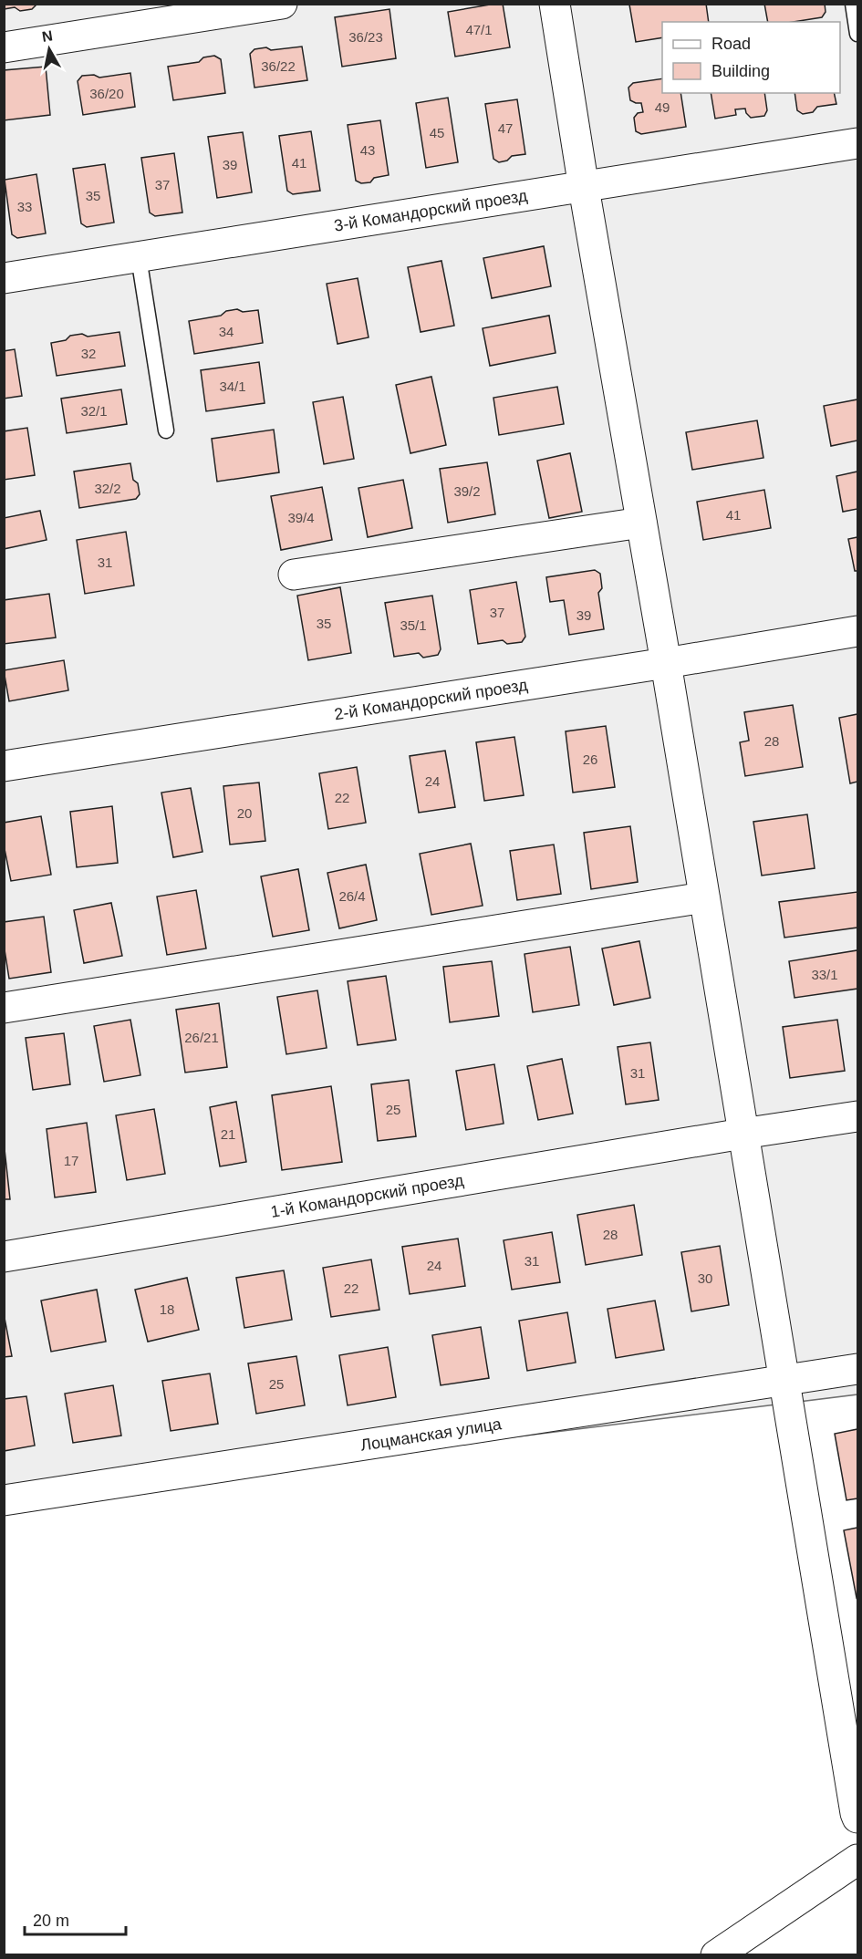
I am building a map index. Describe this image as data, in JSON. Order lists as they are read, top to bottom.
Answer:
{
  "streets": {
    "street": [
      "3-й Командорский проезд",
      "2-й Командорский проезд",
      "1-й Командорский проезд",
      "Лоцманская улица"
    ]
  },
  "house_numbers": [
    "47/1",
    "36/23",
    "36/22",
    "36/20",
    "49",
    "47",
    "45",
    "43",
    "41",
    "39",
    "37",
    "35",
    "33",
    "34",
    "32",
    "34/1",
    "32/1",
    "32/2",
    "39/2",
    "41",
    "39/4",
    "31",
    "37",
    "39",
    "35",
    "35/1",
    "28",
    "26",
    "24",
    "22",
    "20",
    "26/4",
    "33/1",
    "26/21",
    "31",
    "25",
    "21",
    "17",
    "28",
    "31",
    "24",
    "30",
    "22",
    "18",
    "25"
  ],
  "legend": ["Road", "Building"],
  "scale_bar": "20 m",
  "north": "top"
}
